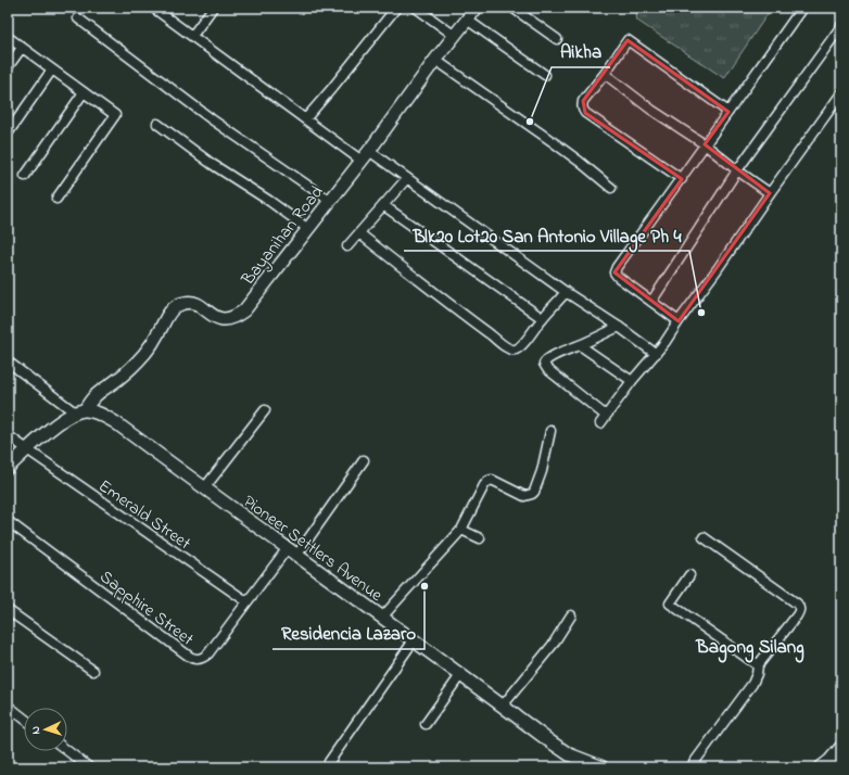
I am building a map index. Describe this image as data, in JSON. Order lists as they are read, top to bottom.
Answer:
{
  "streets": {
    "street": [
      "Bayanihan Road",
      "Emerald Street",
      "Pioneer Settlers Avenue",
      "Sapphire Street"
    ]
  },
  "crossings": [
    ["Bayanihan Road", "Pioneer Settlers Avenue"],
    ["Emerald Street", "Sapphire Street"],
    ["Pioneer Settlers Avenue", "Sapphire Street"]
  ],
  "districts": ["Bagong Silang"],
  "places": ["Aikha", "Blk20 Lot20 San Antonio Village Ph 4", "Residencia Lazaro"],
  "north": "left"
}
